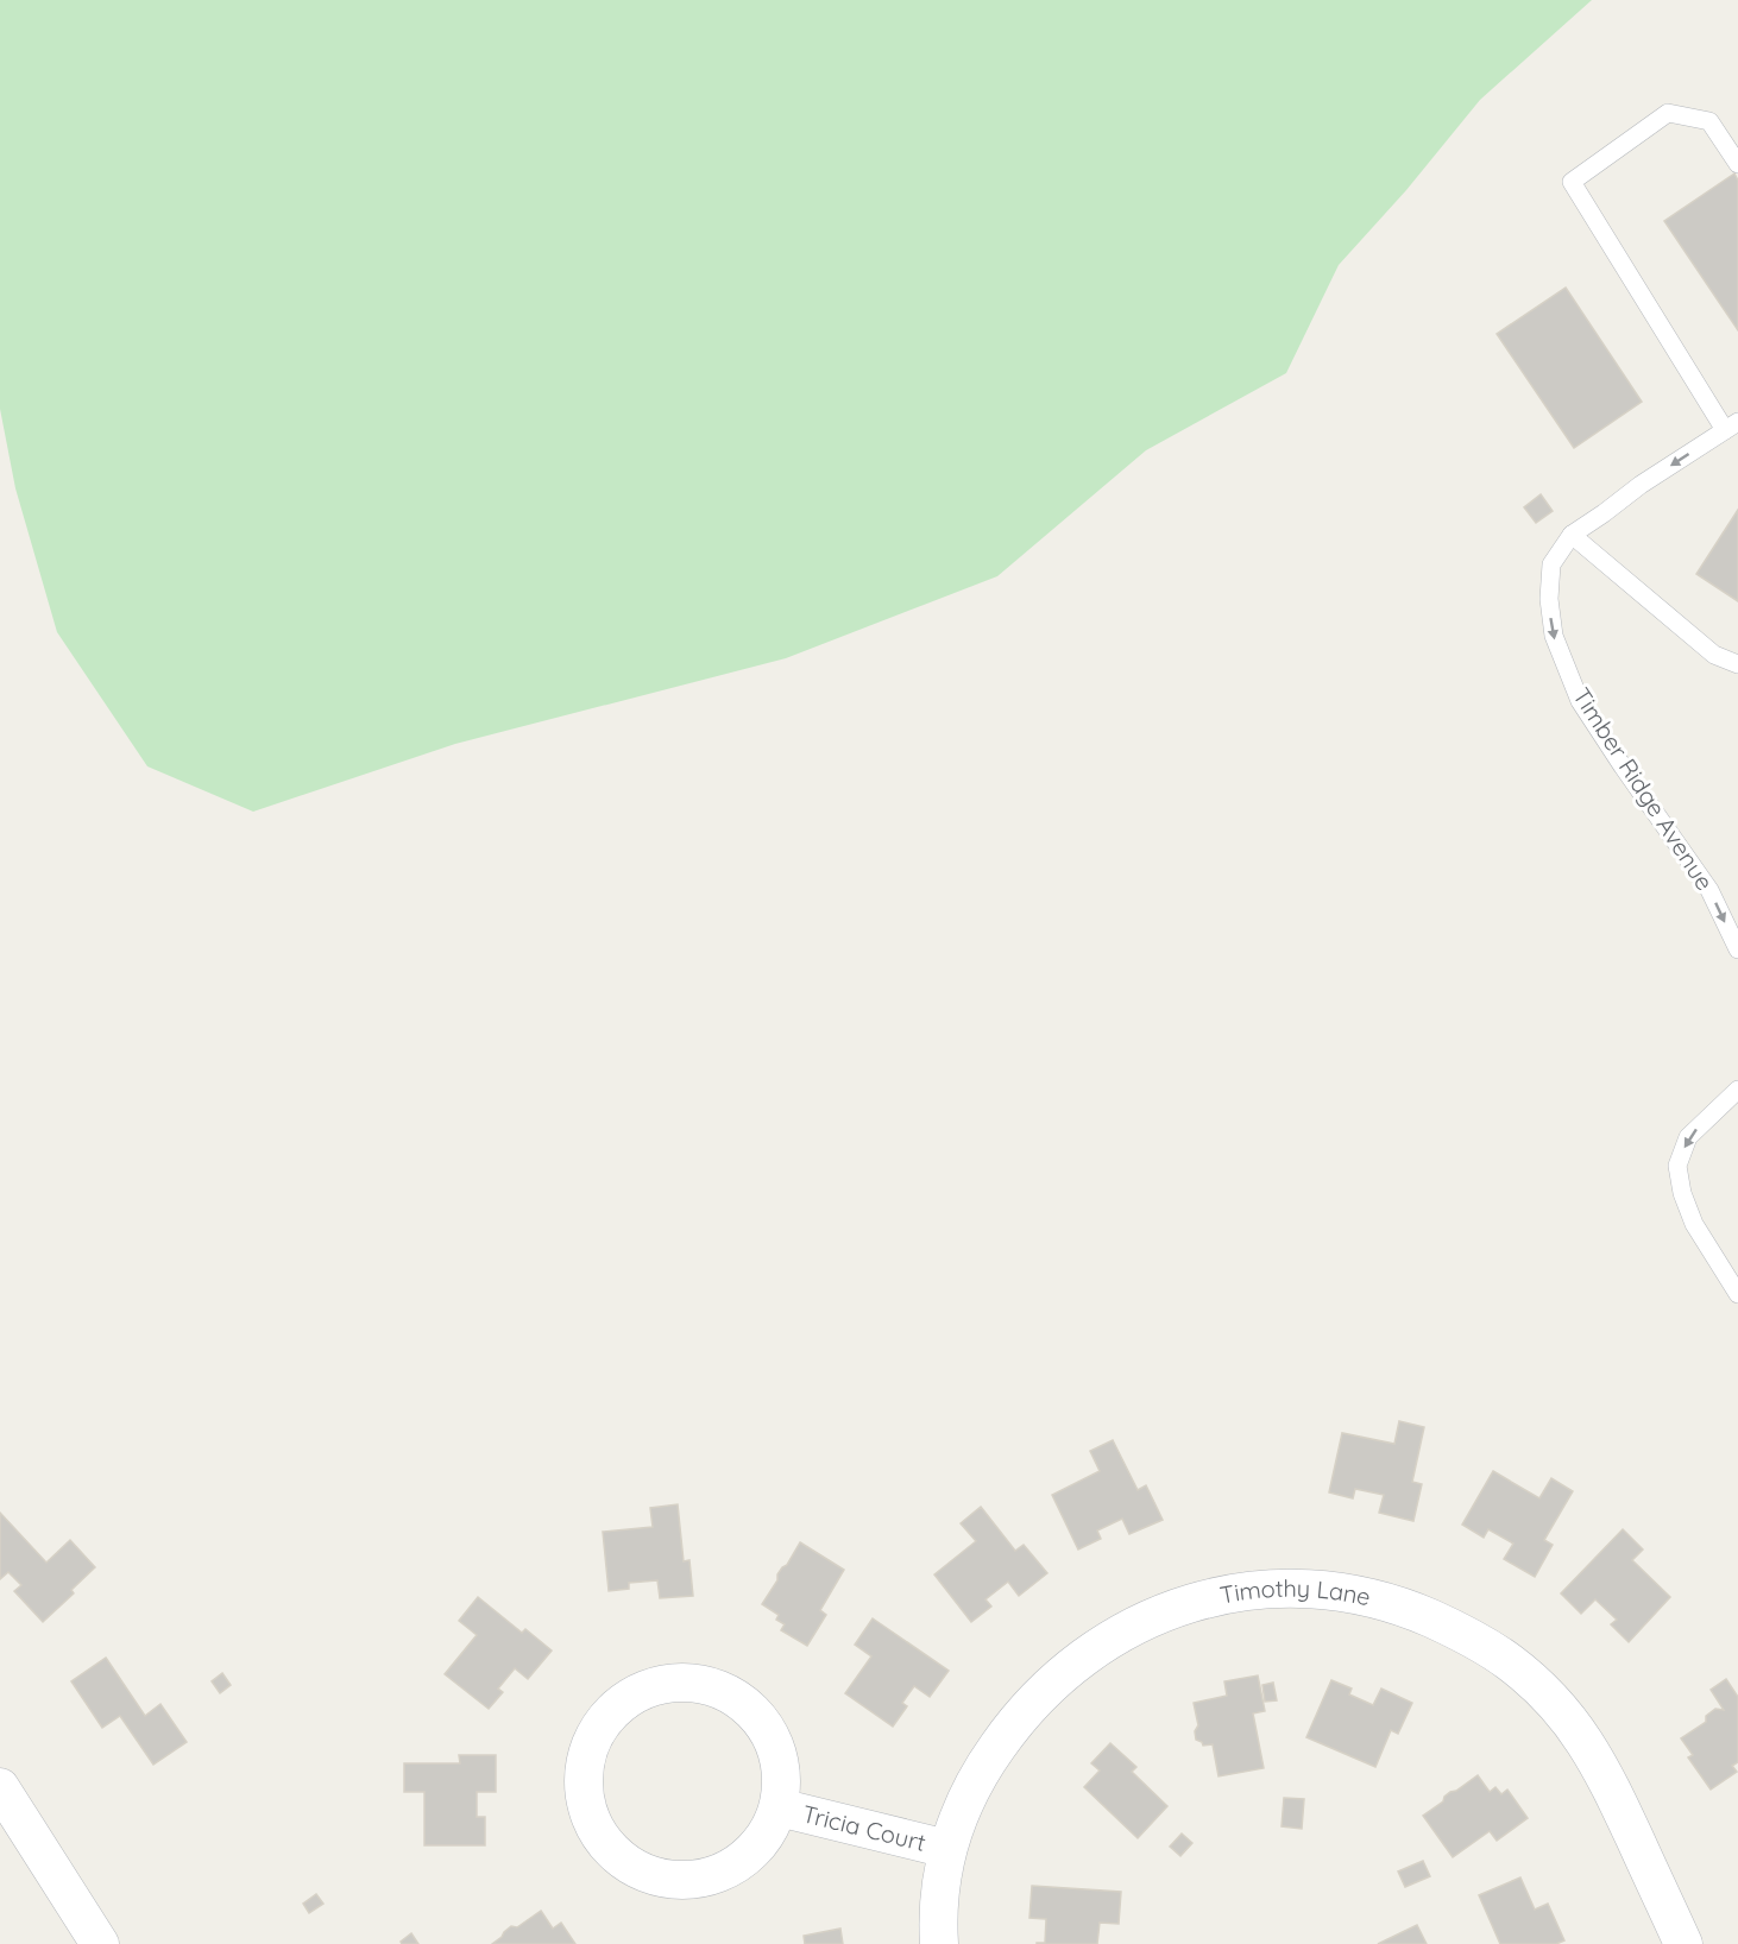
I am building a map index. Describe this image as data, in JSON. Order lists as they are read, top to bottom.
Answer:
{
  "streets": {
    "street": ["Timothy Lane", "Tricia Court"],
    "lane": ["Timber Ridge Avenue"]
  },
  "crossings": [
    ["Timothy Lane", "Tricia Court"]
  ]
}
